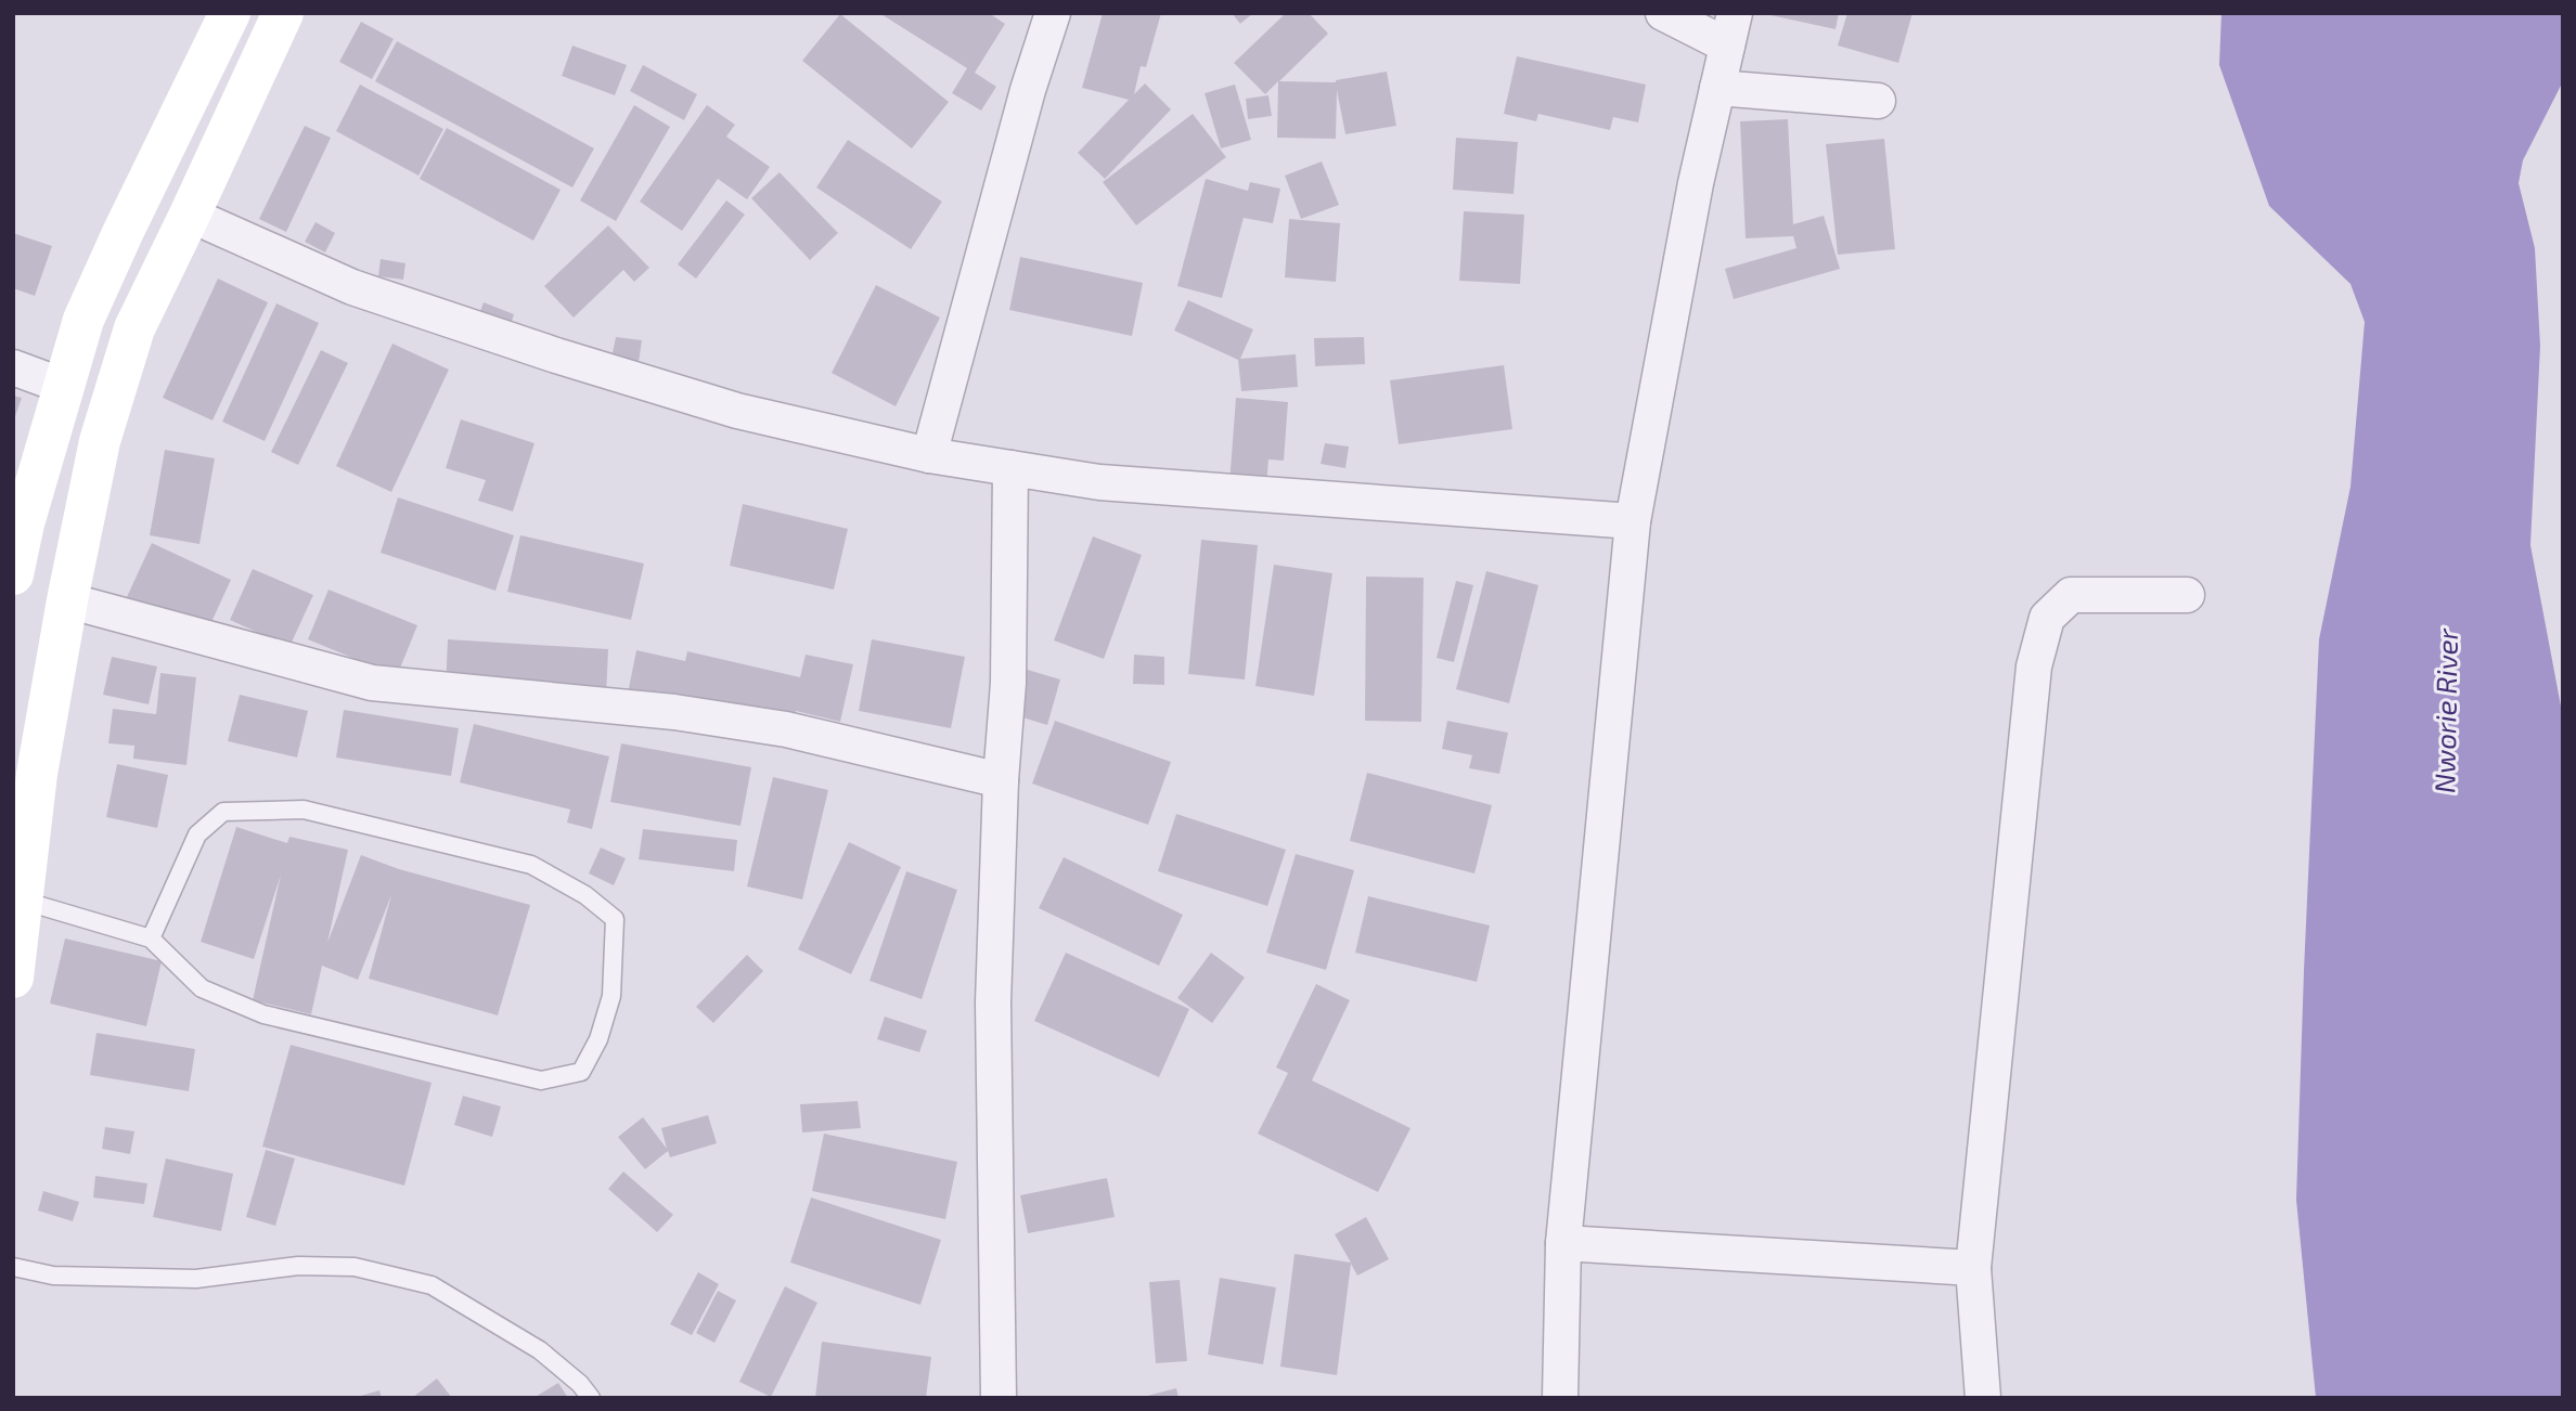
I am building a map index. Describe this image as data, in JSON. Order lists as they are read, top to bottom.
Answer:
{
  "water": ["Nworie River"]
}
